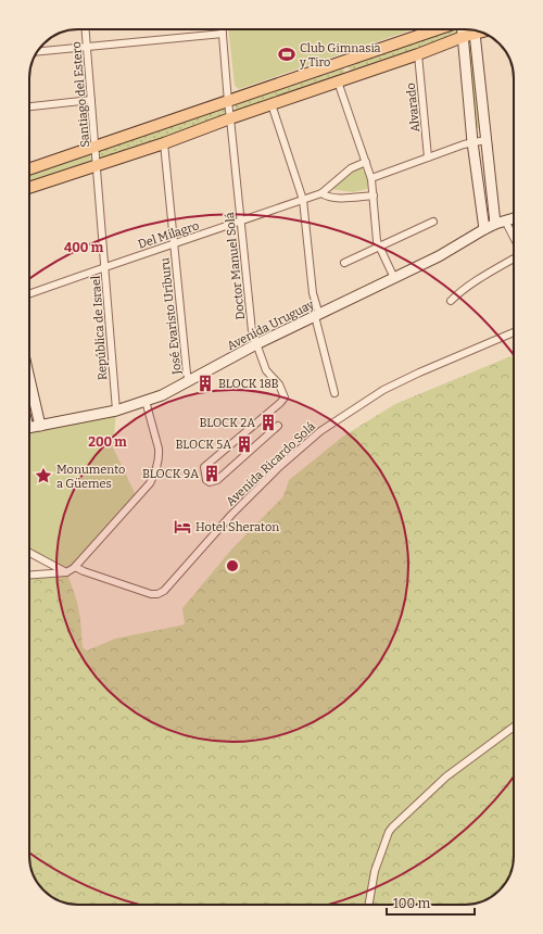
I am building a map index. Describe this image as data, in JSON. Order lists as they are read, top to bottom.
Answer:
{
  "streets": {
    "street": [
      "Santiago del Estero",
      "Alvarado",
      "Del Milagro",
      "Doctor Manuel Solá",
      "José Evaristo Uriburu",
      "Avenida Uruguay",
      "República de Israel",
      "Avenida Ricardo Solá"
    ]
  },
  "crossings": [
    ["Santiago del Estero", "República de Israel"],
    ["Del Milagro", "Doctor Manuel Solá"],
    ["Del Milagro", "José Evaristo Uriburu"],
    ["Del Milagro", "República de Israel"],
    ["Doctor Manuel Solá", "Avenida Uruguay"],
    ["José Evaristo Uriburu", "Avenida Uruguay"],
    ["Avenida Uruguay", "República de Israel"]
  ],
  "places": {
    "sports": ["Club Gimnasia y Tiro"],
    "building": [
      "BLOCK 18B",
      "BLOCK 2A",
      "BLOCK 5A",
      "BLOCK 9A"
    ],
    "place": ["Monumento a Güemes"],
    "hotel": ["Hotel Sheraton"]
  },
  "scale_bar": "100 m",
  "rings": ["400 m", "200 m"]
}
